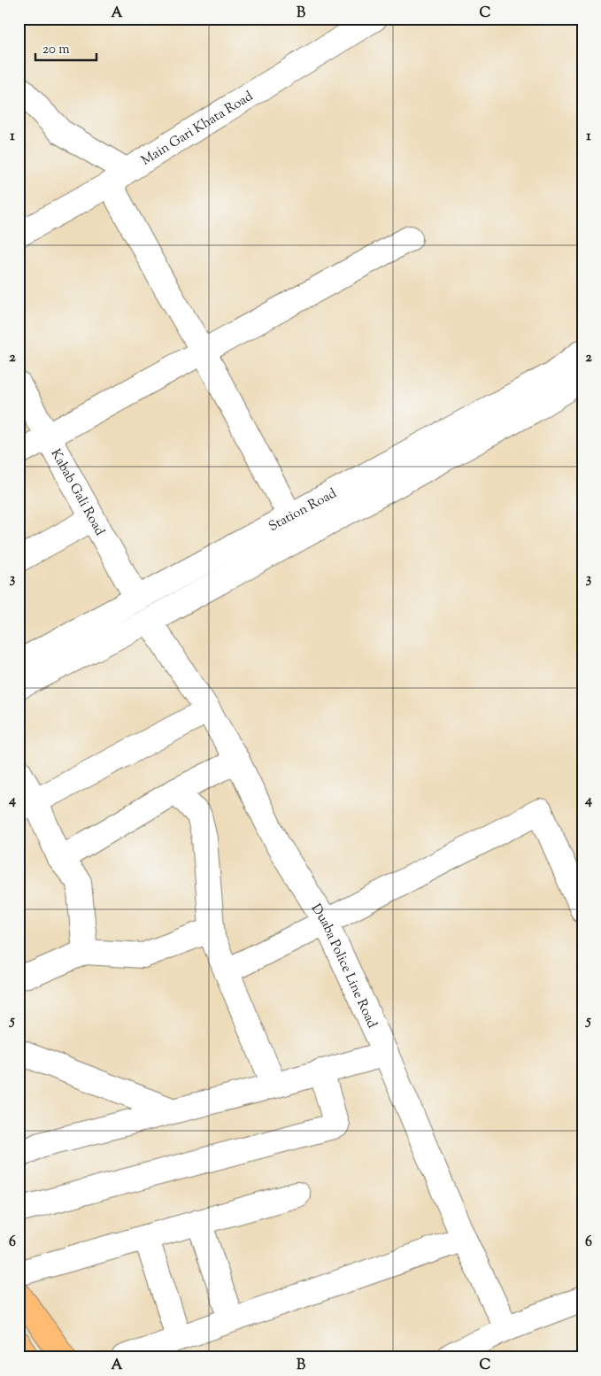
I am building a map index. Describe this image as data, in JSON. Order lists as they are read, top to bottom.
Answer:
{
  "streets": {
    "street": [
      "Main Gari Khata Road",
      "Kabab Gali Road",
      "Station Road",
      "Duaba Police Line Road"
    ]
  },
  "crossings": [
    ["Kabab Gali Road", "Station Road"],
    ["Station Road", "Duaba Police Line Road"]
  ],
  "scale_bar": "20 m",
  "grid": {
    "columns": ["A", "B", "C"],
    "rows": [
      "1",
      "2",
      "3",
      "4",
      "5",
      "6"
    ]
  }
}
